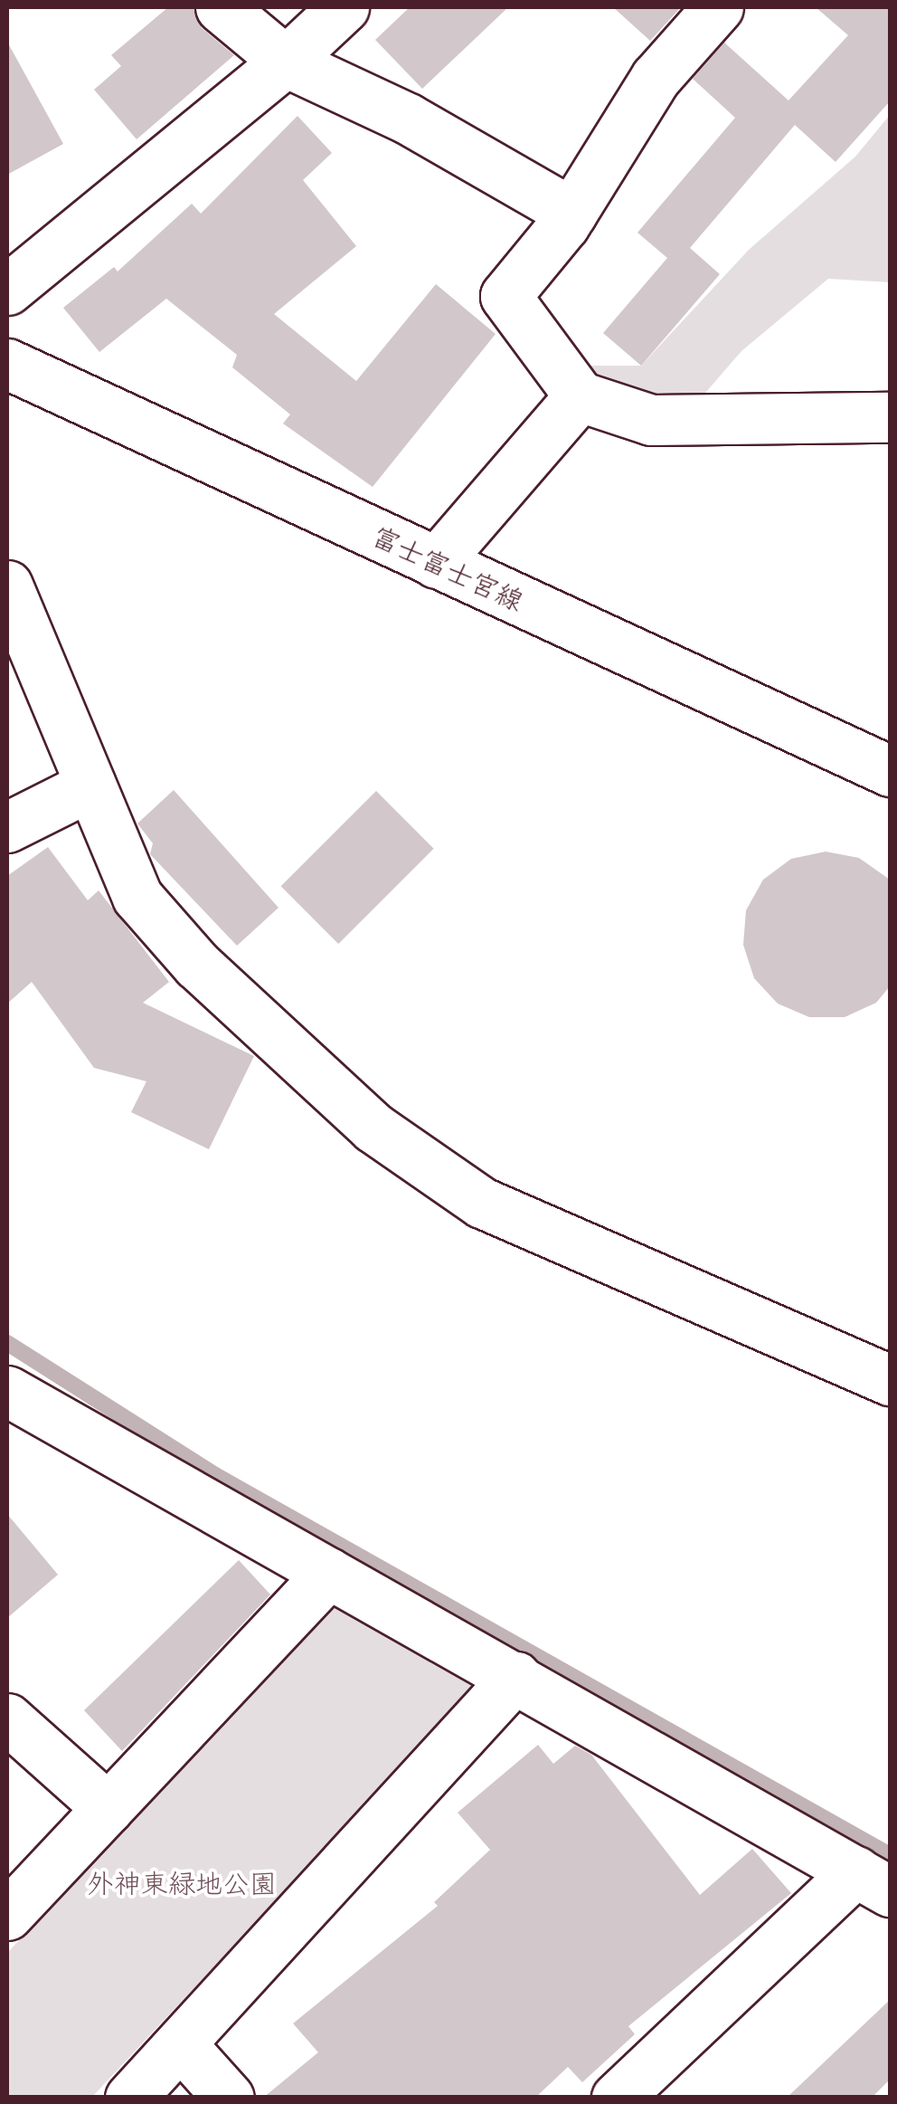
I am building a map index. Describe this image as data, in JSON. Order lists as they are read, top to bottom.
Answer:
{
  "streets": {
    "street": ["富士富士宮線"]
  },
  "parks": ["外神東緑地公園"]
}
